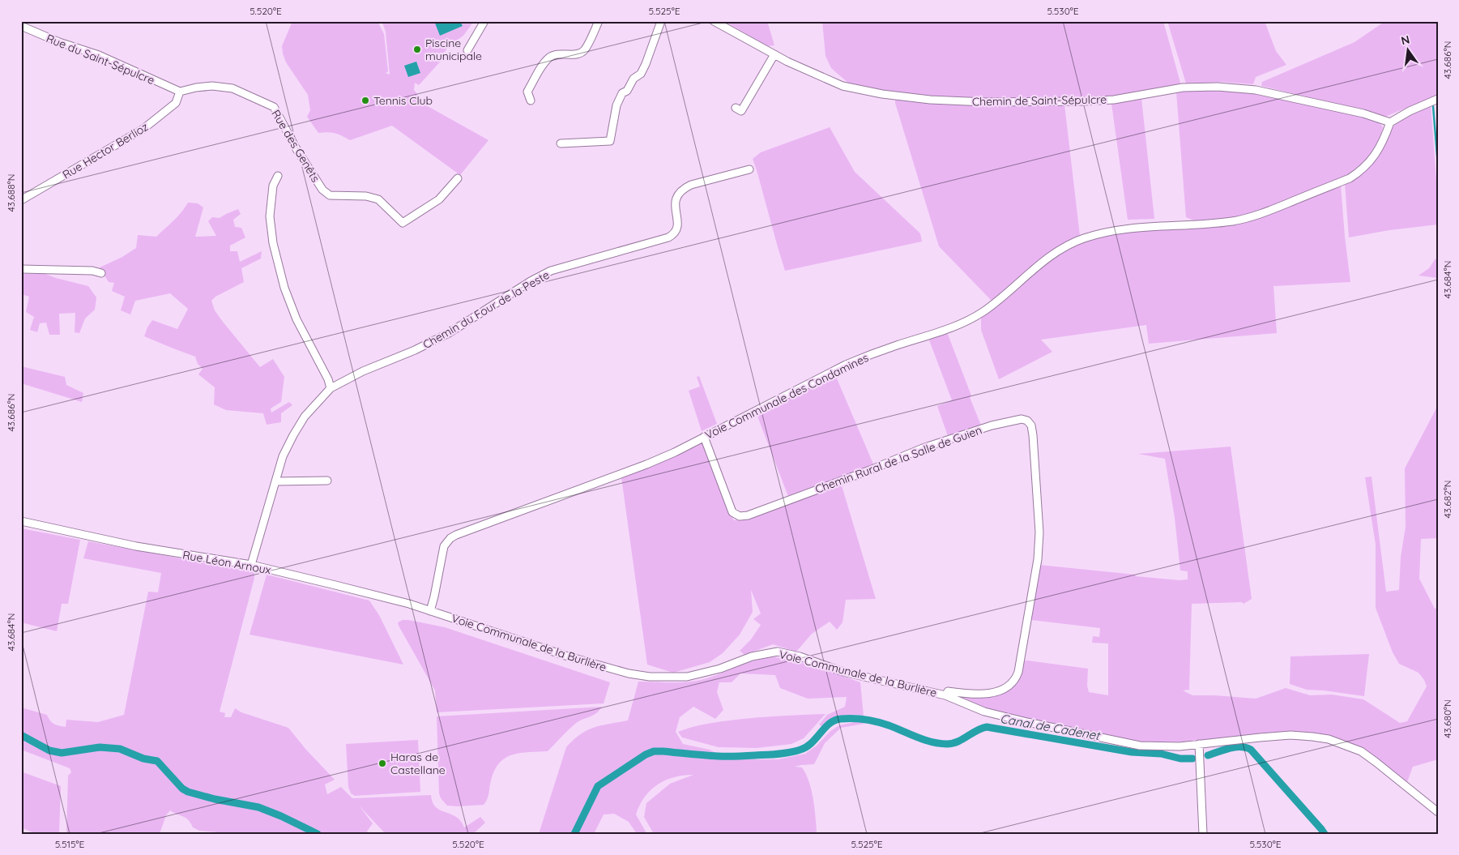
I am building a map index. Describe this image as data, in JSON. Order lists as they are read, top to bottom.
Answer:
{
  "streets": {
    "street": [
      "Rue du Saint-Sépulcre",
      "Chemin de Saint-Sépulcre",
      "Rue des Genêts",
      "Rue Hector Berlioz",
      "Chemin du Four de la Peste",
      "Voie Communale des Condamines",
      "Chemin Rural de la Salle de Guien",
      "Rue Léon Arnoux",
      "Voie Communale de la Burlière"
    ]
  },
  "crossings": [
    ["Rue du Saint-Sépulcre", "Rue des Genêts"],
    ["Rue du Saint-Sépulcre", "Rue Hector Berlioz"],
    ["Chemin de Saint-Sépulcre", "Voie Communale des Condamines"],
    ["Rue des Genêts", "Rue Hector Berlioz"],
    ["Chemin du Four de la Peste", "Rue Léon Arnoux"],
    ["Voie Communale des Condamines", "Chemin Rural de la Salle de Guien"],
    ["Voie Communale des Condamines", "Rue Léon Arnoux"],
    ["Voie Communale des Condamines", "Voie Communale de la Burlière"],
    ["Chemin Rural de la Salle de Guien", "Voie Communale de la Burlière"],
    ["Rue Léon Arnoux", "Voie Communale de la Burlière"]
  ],
  "water": ["Canal de Cadenet"],
  "places": ["Piscine municipale", "Tennis Club", "Haras de Castellane"],
  "north": "top",
  "coordinates": [
    "5.520°E",
    "5.525°E",
    "5.530°E",
    "43.686°N",
    "43.688°N",
    "43.684°N",
    "43.682°N",
    "43.680°N",
    "5.515°E"
  ]
}
